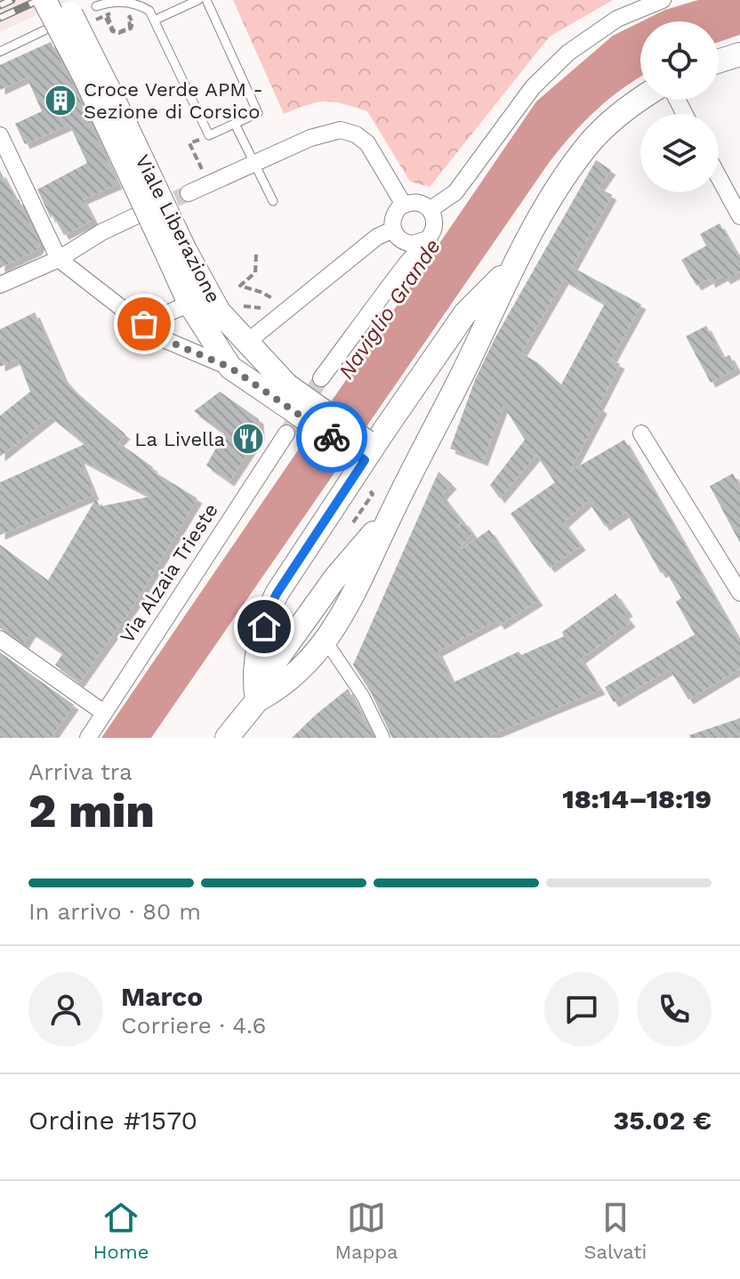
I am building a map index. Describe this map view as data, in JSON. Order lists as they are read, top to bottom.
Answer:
{
  "streets": {
    "main road": ["Viale Liberazione"],
    "street": ["Via Alzaia Trieste"]
  },
  "water": ["Naviglio Grande"],
  "places": {
    "building": ["Croce Verde APM - Sezione di Corsico"],
    "restaurant": ["La Livella"]
  },
  "page": {
    "heading": ["2 min", "Arriva tra", "18:14–18:19"],
    "panel": [
      "Marco",
      "Corriere · 4.6",
      "Ordine #1570",
      "35.02 €"
    ],
    "bar": "In arrivo · 80 m",
    "tabs": ["Home", "Mappa", "Salvati"]
  }
}
